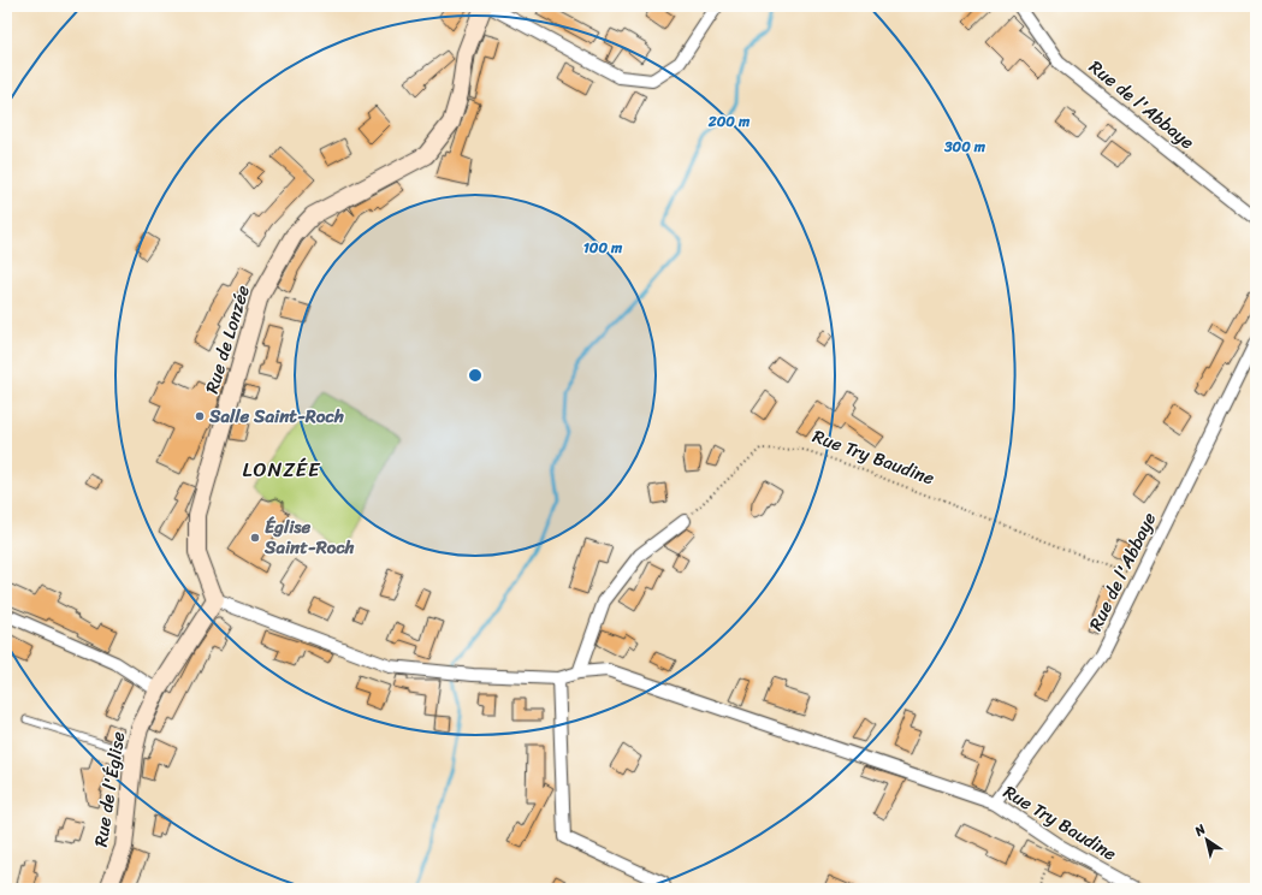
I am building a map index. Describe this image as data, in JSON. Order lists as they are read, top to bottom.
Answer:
{
  "streets": {
    "street": [
      "Rue de l'Abbaye",
      "Rue de Lonzée",
      "Rue Try Baudine",
      "Rue de l'Église"
    ]
  },
  "crossings": [
    ["Rue de l'Abbaye", "Rue Try Baudine"],
    ["Rue de Lonzée", "Rue Try Baudine"],
    ["Rue de Lonzée", "Rue de l'Église"],
    ["Rue Try Baudine", "Rue de l'Église"]
  ],
  "districts": ["LONZÉE"],
  "places": ["Salle Saint-Roch", "Église Saint-Roch"],
  "north": "top left",
  "rings": ["200 m", "300 m", "100 m"]
}
